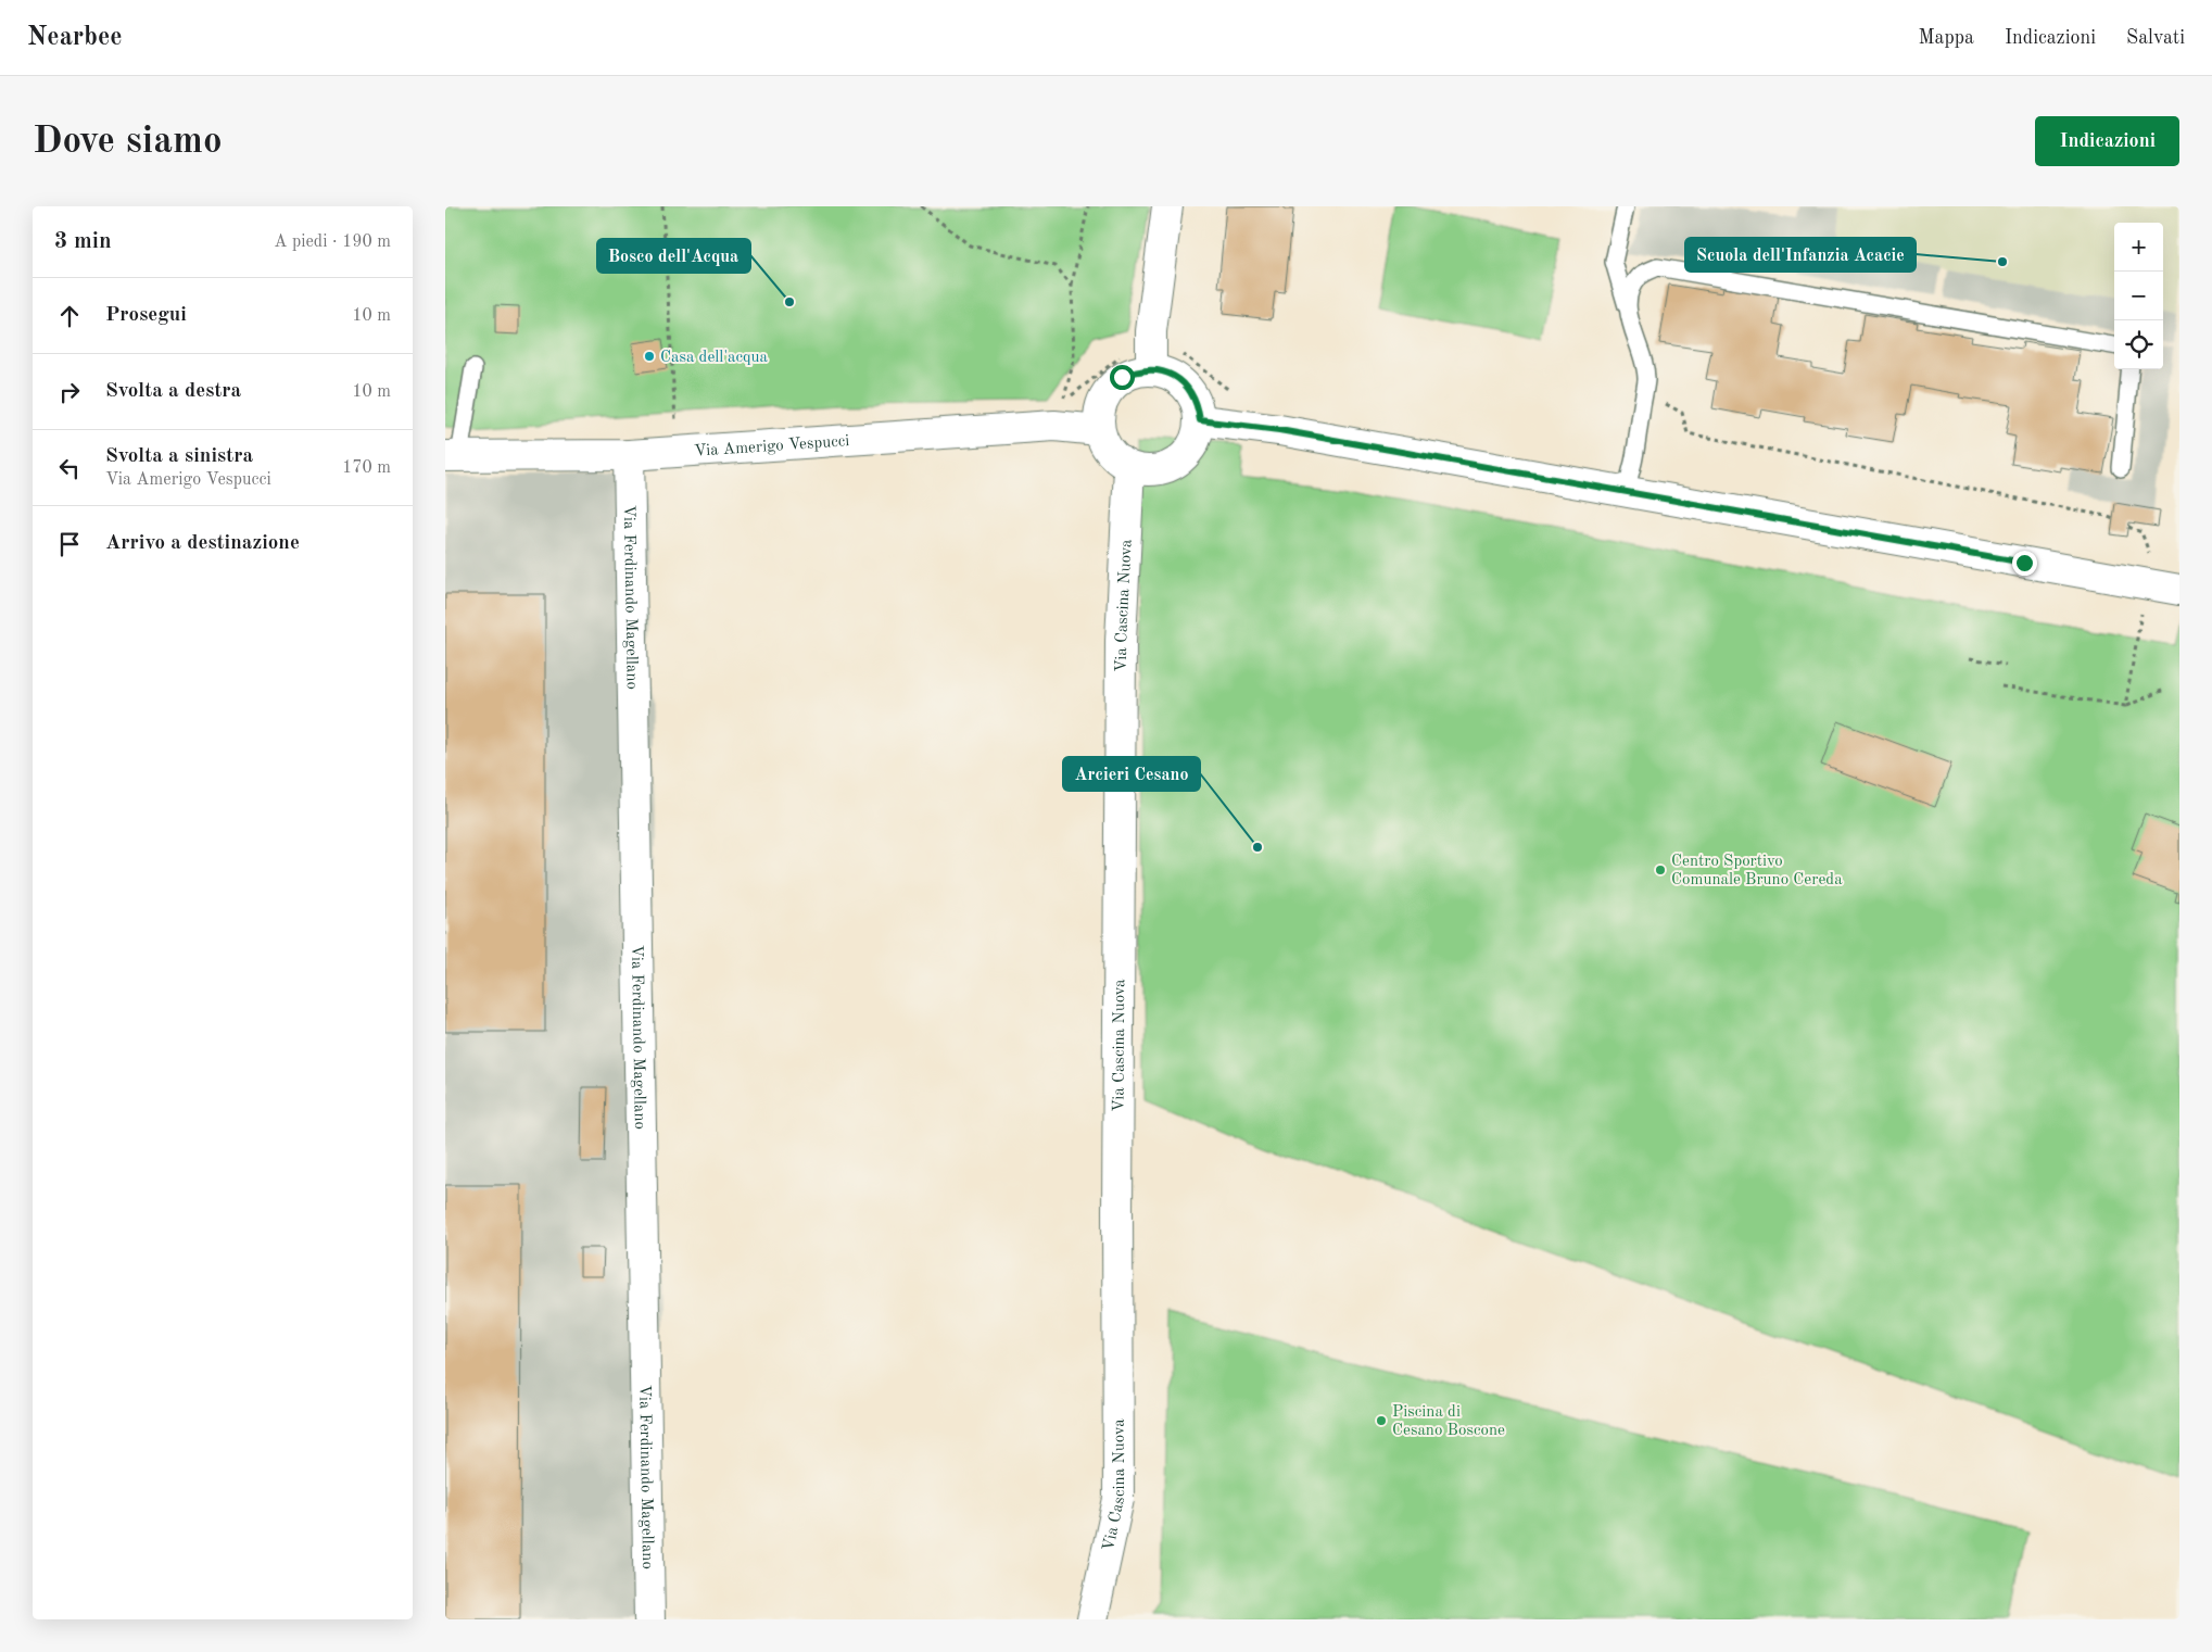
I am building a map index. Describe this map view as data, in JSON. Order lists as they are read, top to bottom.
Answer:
{
  "streets": {
    "street": ["Via Amerigo Vespucci", "Via Ferdinando Magellano", "Via Cascina Nuova"]
  },
  "crossings": [
    ["Via Amerigo Vespucci", "Via Ferdinando Magellano"],
    ["Via Amerigo Vespucci", "Via Cascina Nuova"]
  ],
  "places": [
    "Scuola dell'Infanzia Acacie",
    "Bosco dell'Acqua",
    "Casa dell'acqua",
    "Arcieri Cesano",
    "Centro Sportivo Comunale Bruno Cereda",
    "Piscina di Cesano Boscone"
  ],
  "page": {
    "header": "Nearbee",
    "nav": ["Mappa", "Indicazioni", "Salvati"],
    "buttons": "Indicazioni",
    "title": "Dove siamo",
    "heading": ["3 min", "A piedi · 190 m"],
    "map_buttons": ["+", "−"],
    "list": [
      ["Prosegui", "10 m"],
      ["Svolta a destra", "10 m"],
      ["Svolta a sinistra", "Via Amerigo Vespucci", "170 m"],
      "Arrivo a destinazione"
    ]
  }
}
